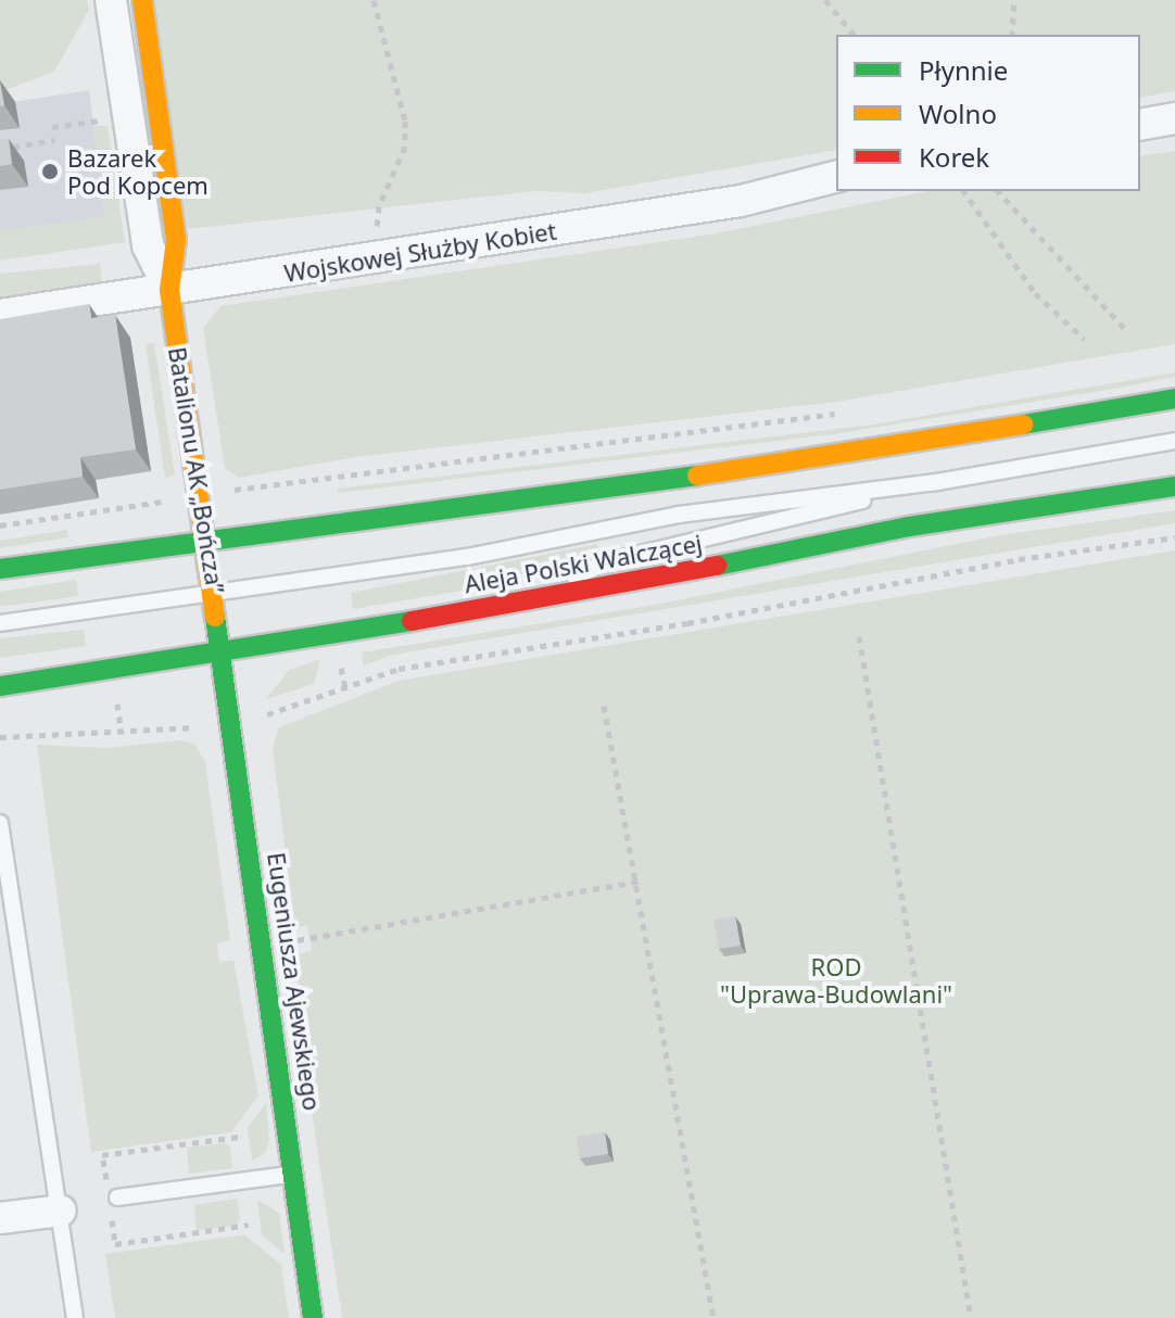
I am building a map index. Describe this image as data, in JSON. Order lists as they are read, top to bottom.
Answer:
{
  "streets": {
    "main road": ["Batalionu AK „Bończa”", "Aleja Polski Walczącej", "Eugeniusza Ajewskiego"],
    "street": ["Wojskowej Służby Kobiet"]
  },
  "crossings": [
    ["Wojskowej Służby Kobiet", "Batalionu AK „Bończa”"],
    ["Batalionu AK „Bończa”", "Aleja Polski Walczącej"],
    ["Batalionu AK „Bończa”", "Eugeniusza Ajewskiego"],
    ["Aleja Polski Walczącej", "Eugeniusza Ajewskiego"]
  ],
  "parks": ["ROD \"Uprawa-Budowlani\""],
  "places": ["Bazarek Pod Kopcem"],
  "legend": ["Płynnie", "Wolno", "Korek"]
}
